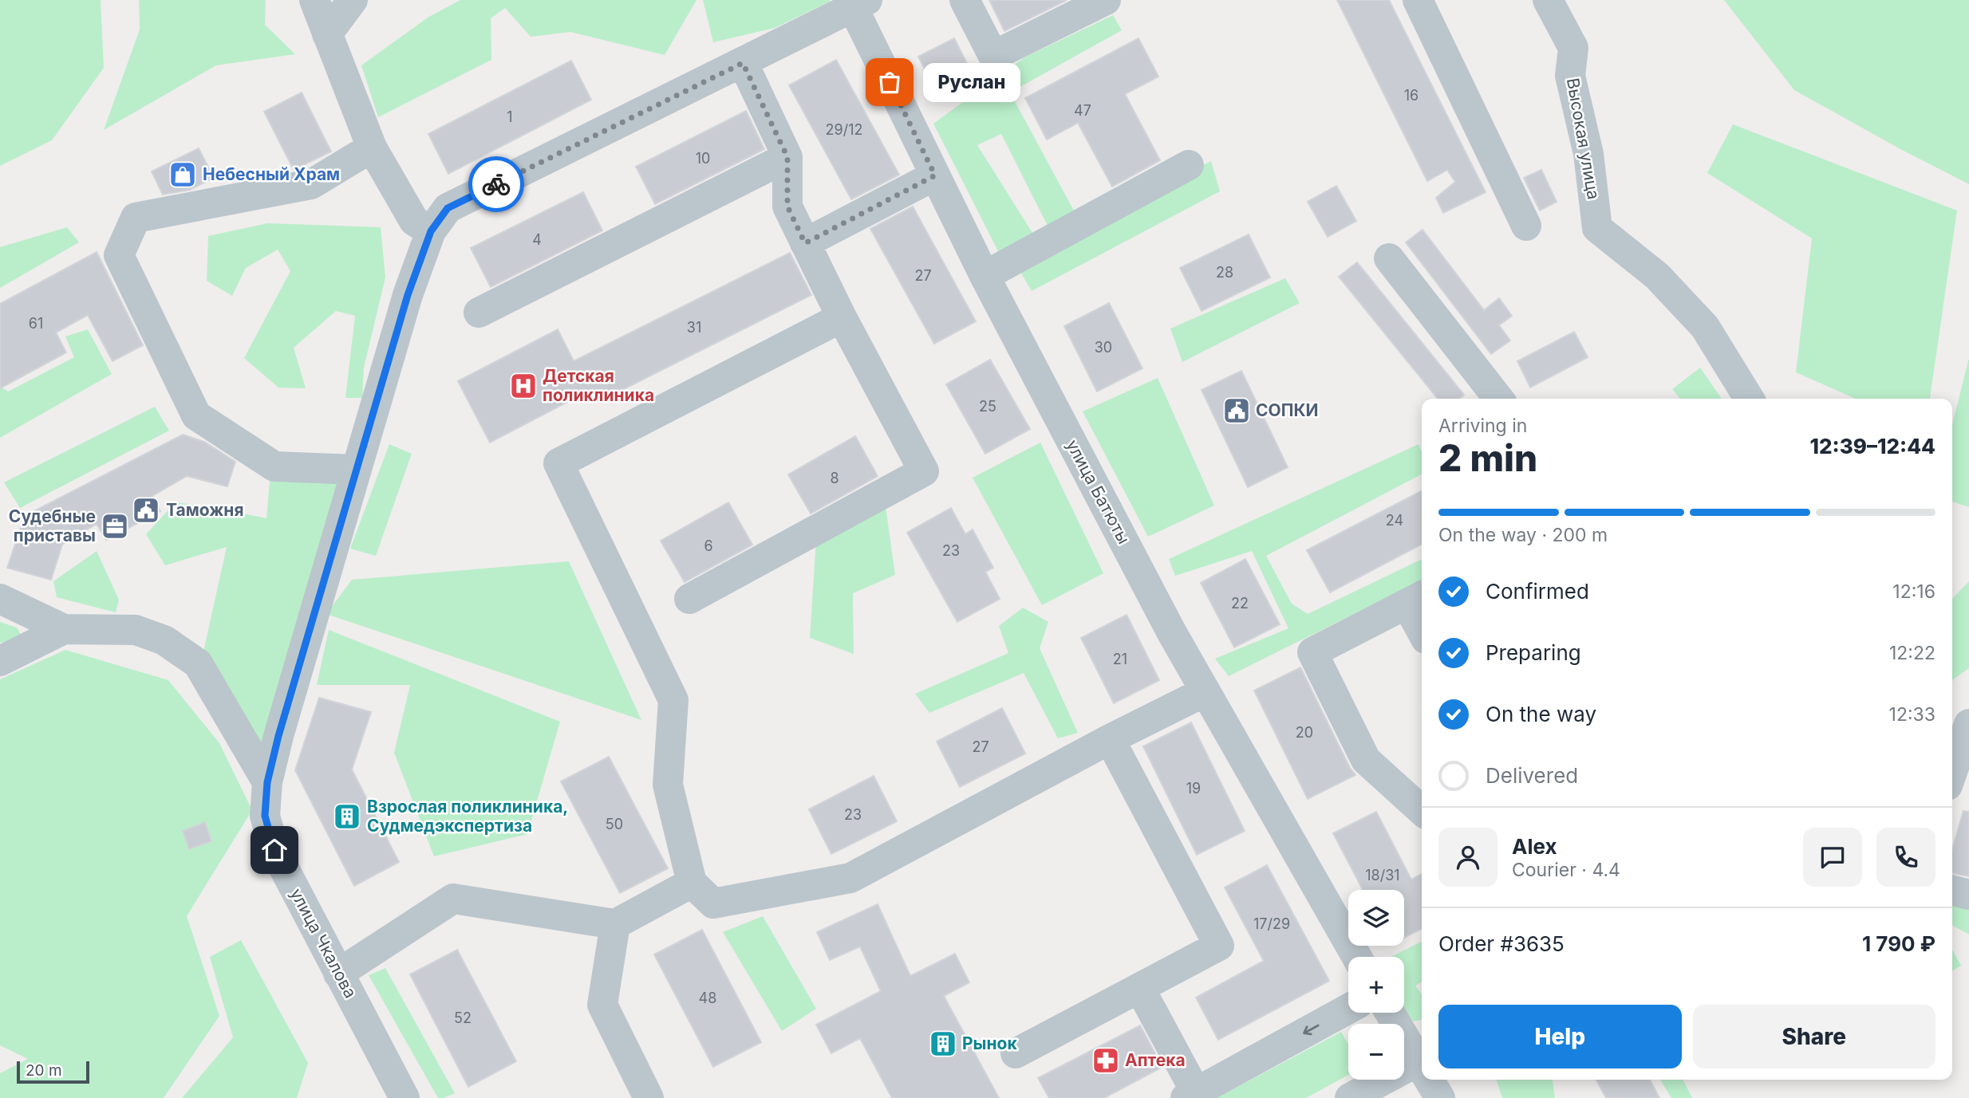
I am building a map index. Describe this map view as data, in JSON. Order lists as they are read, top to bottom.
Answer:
{
  "streets": {
    "street": ["Высокая улица", "улица Батюты", "улица Чкалова"]
  },
  "places": {
    "other": ["Руслан"],
    "shop": ["Небесный Храм"],
    "hospital": ["Детская поликлиника"],
    "public building": ["СОПКИ", "Таможня"],
    "office": ["Судебные приставы"],
    "building": ["Взрослая поликлиника, Судмедэкспертиза", "Рынок"],
    "pharmacy": ["Аптека"]
  },
  "house_numbers": [
    "16",
    "47",
    "1",
    "29/12",
    "10",
    "4",
    "28",
    "27",
    "61",
    "31",
    "30",
    "25",
    "8",
    "24",
    "6",
    "23",
    "22",
    "21",
    "20",
    "27",
    "19",
    "23",
    "50",
    "18/31",
    "17/29",
    "48",
    "52"
  ],
  "scale_bar": "20 m",
  "page": {
    "bubble": "Руслан",
    "heading": ["2 min", "Arriving in", "12:39–12:44"],
    "panel": [
      "Alex",
      "Courier · 4.4",
      "Order #3635",
      "1 790 ₽"
    ],
    "bar": "On the way · 200 m",
    "list": [
      ["Confirmed", "12:16"],
      ["Preparing", "12:22"],
      ["On the way", "12:33"],
      "Delivered"
    ],
    "map_buttons": ["+", "−"],
    "buttons": ["Help", "Share"],
    "scale": "20 m"
  }
}
